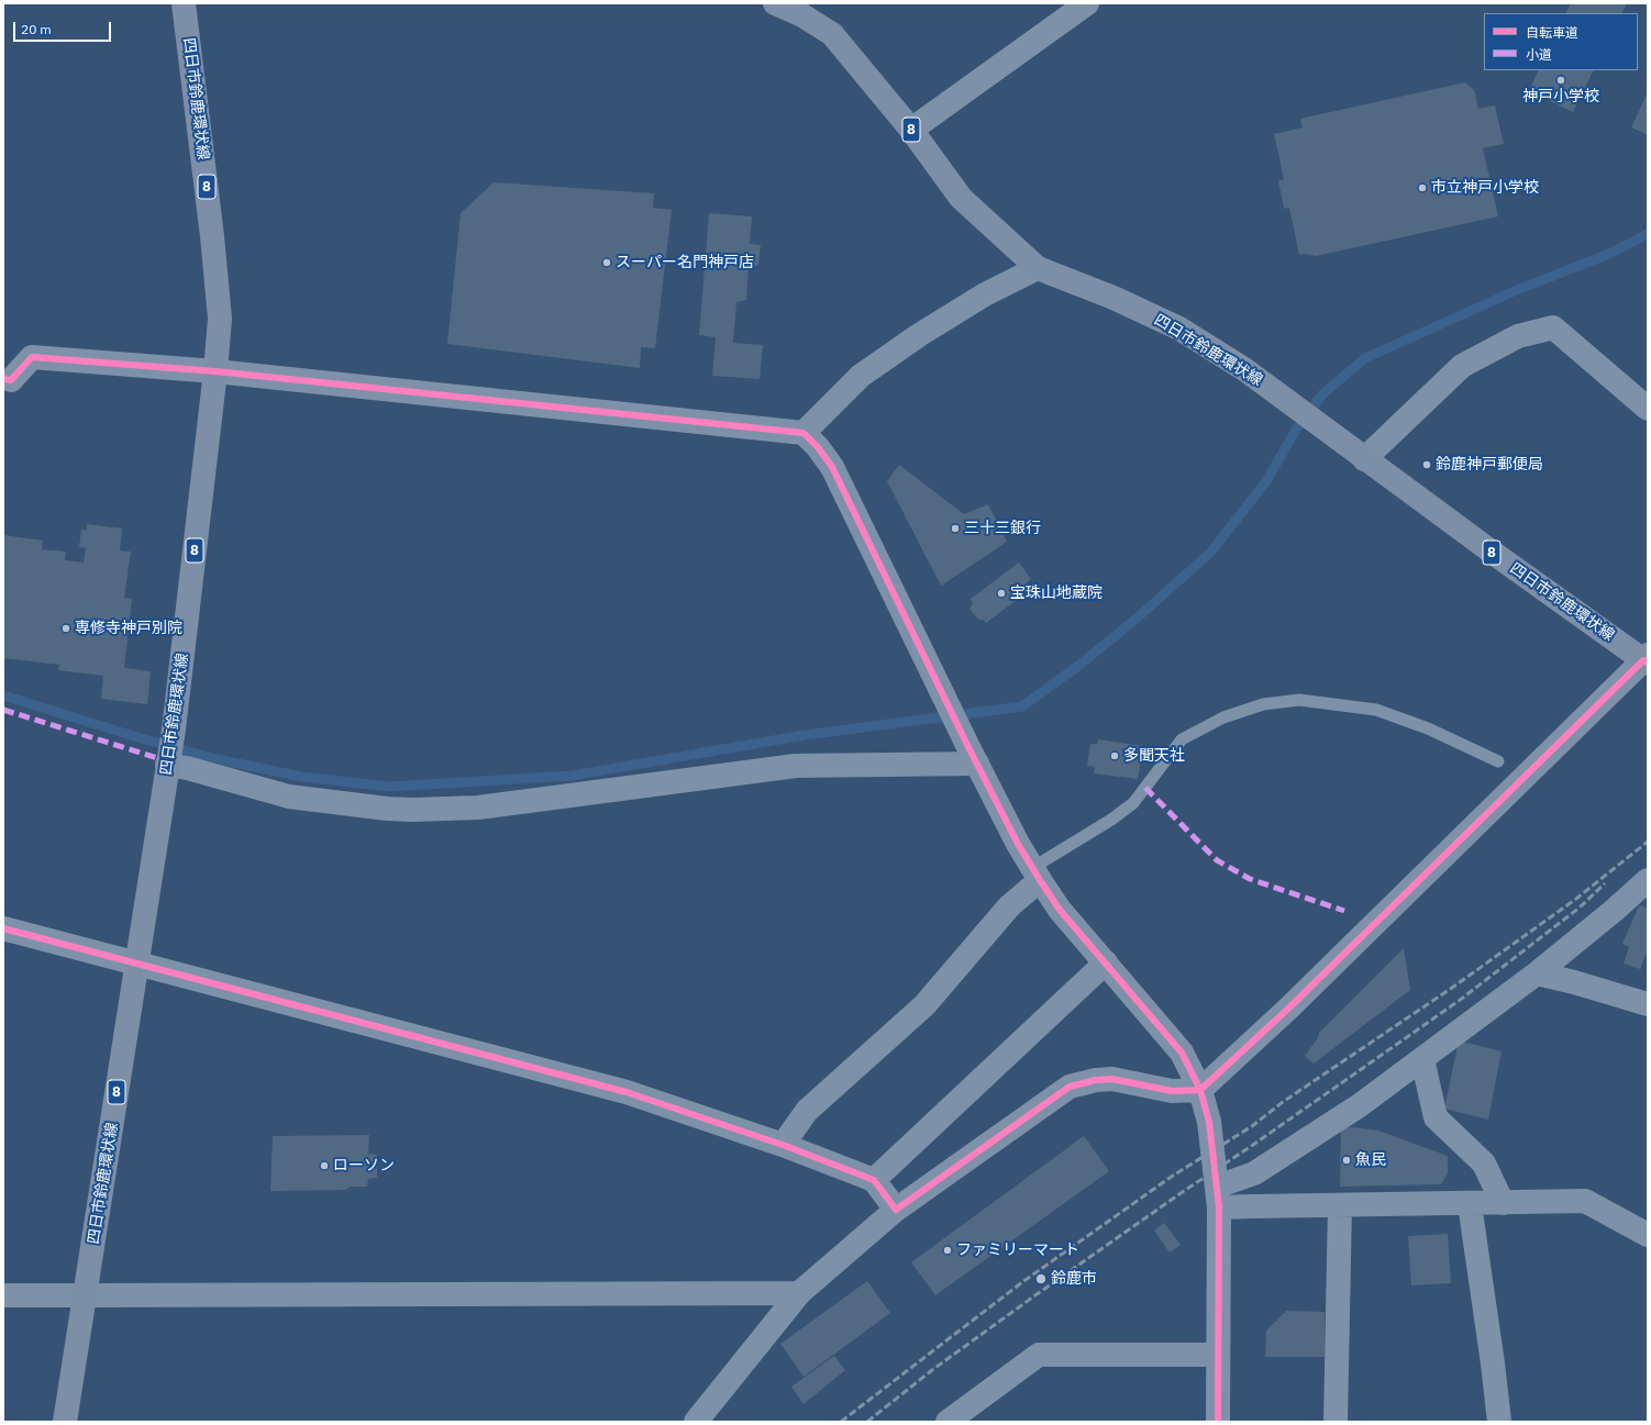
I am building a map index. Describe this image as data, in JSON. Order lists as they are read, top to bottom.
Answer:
{
  "streets": {
    "main road": ["四日市鈴鹿環状線", "8"]
  },
  "places": [
    "神戸小学校",
    "市立神戸小学校",
    "スーパー名門神戸店",
    "鈴鹿神戸郵便局",
    "三十三銀行",
    "宝珠山地蔵院",
    "専修寺神戸別院",
    "多聞天社",
    "魚民",
    "ローソン",
    "ファミリーマート",
    "鈴鹿市"
  ],
  "legend": ["自転車道", "小道"],
  "scale_bar": "20 m"
}
